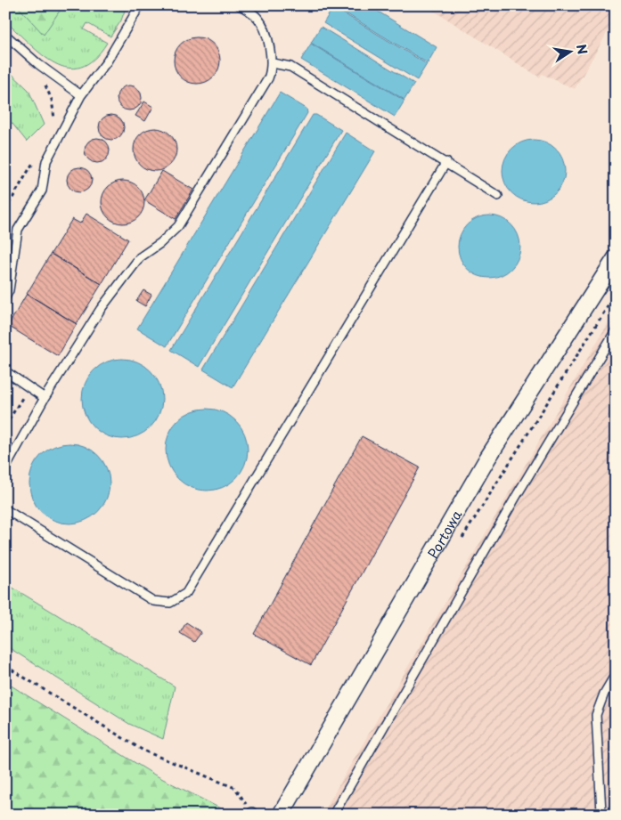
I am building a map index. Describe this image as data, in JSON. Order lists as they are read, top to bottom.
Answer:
{
  "streets": {
    "street": ["Portowa"]
  },
  "north": "right"
}
